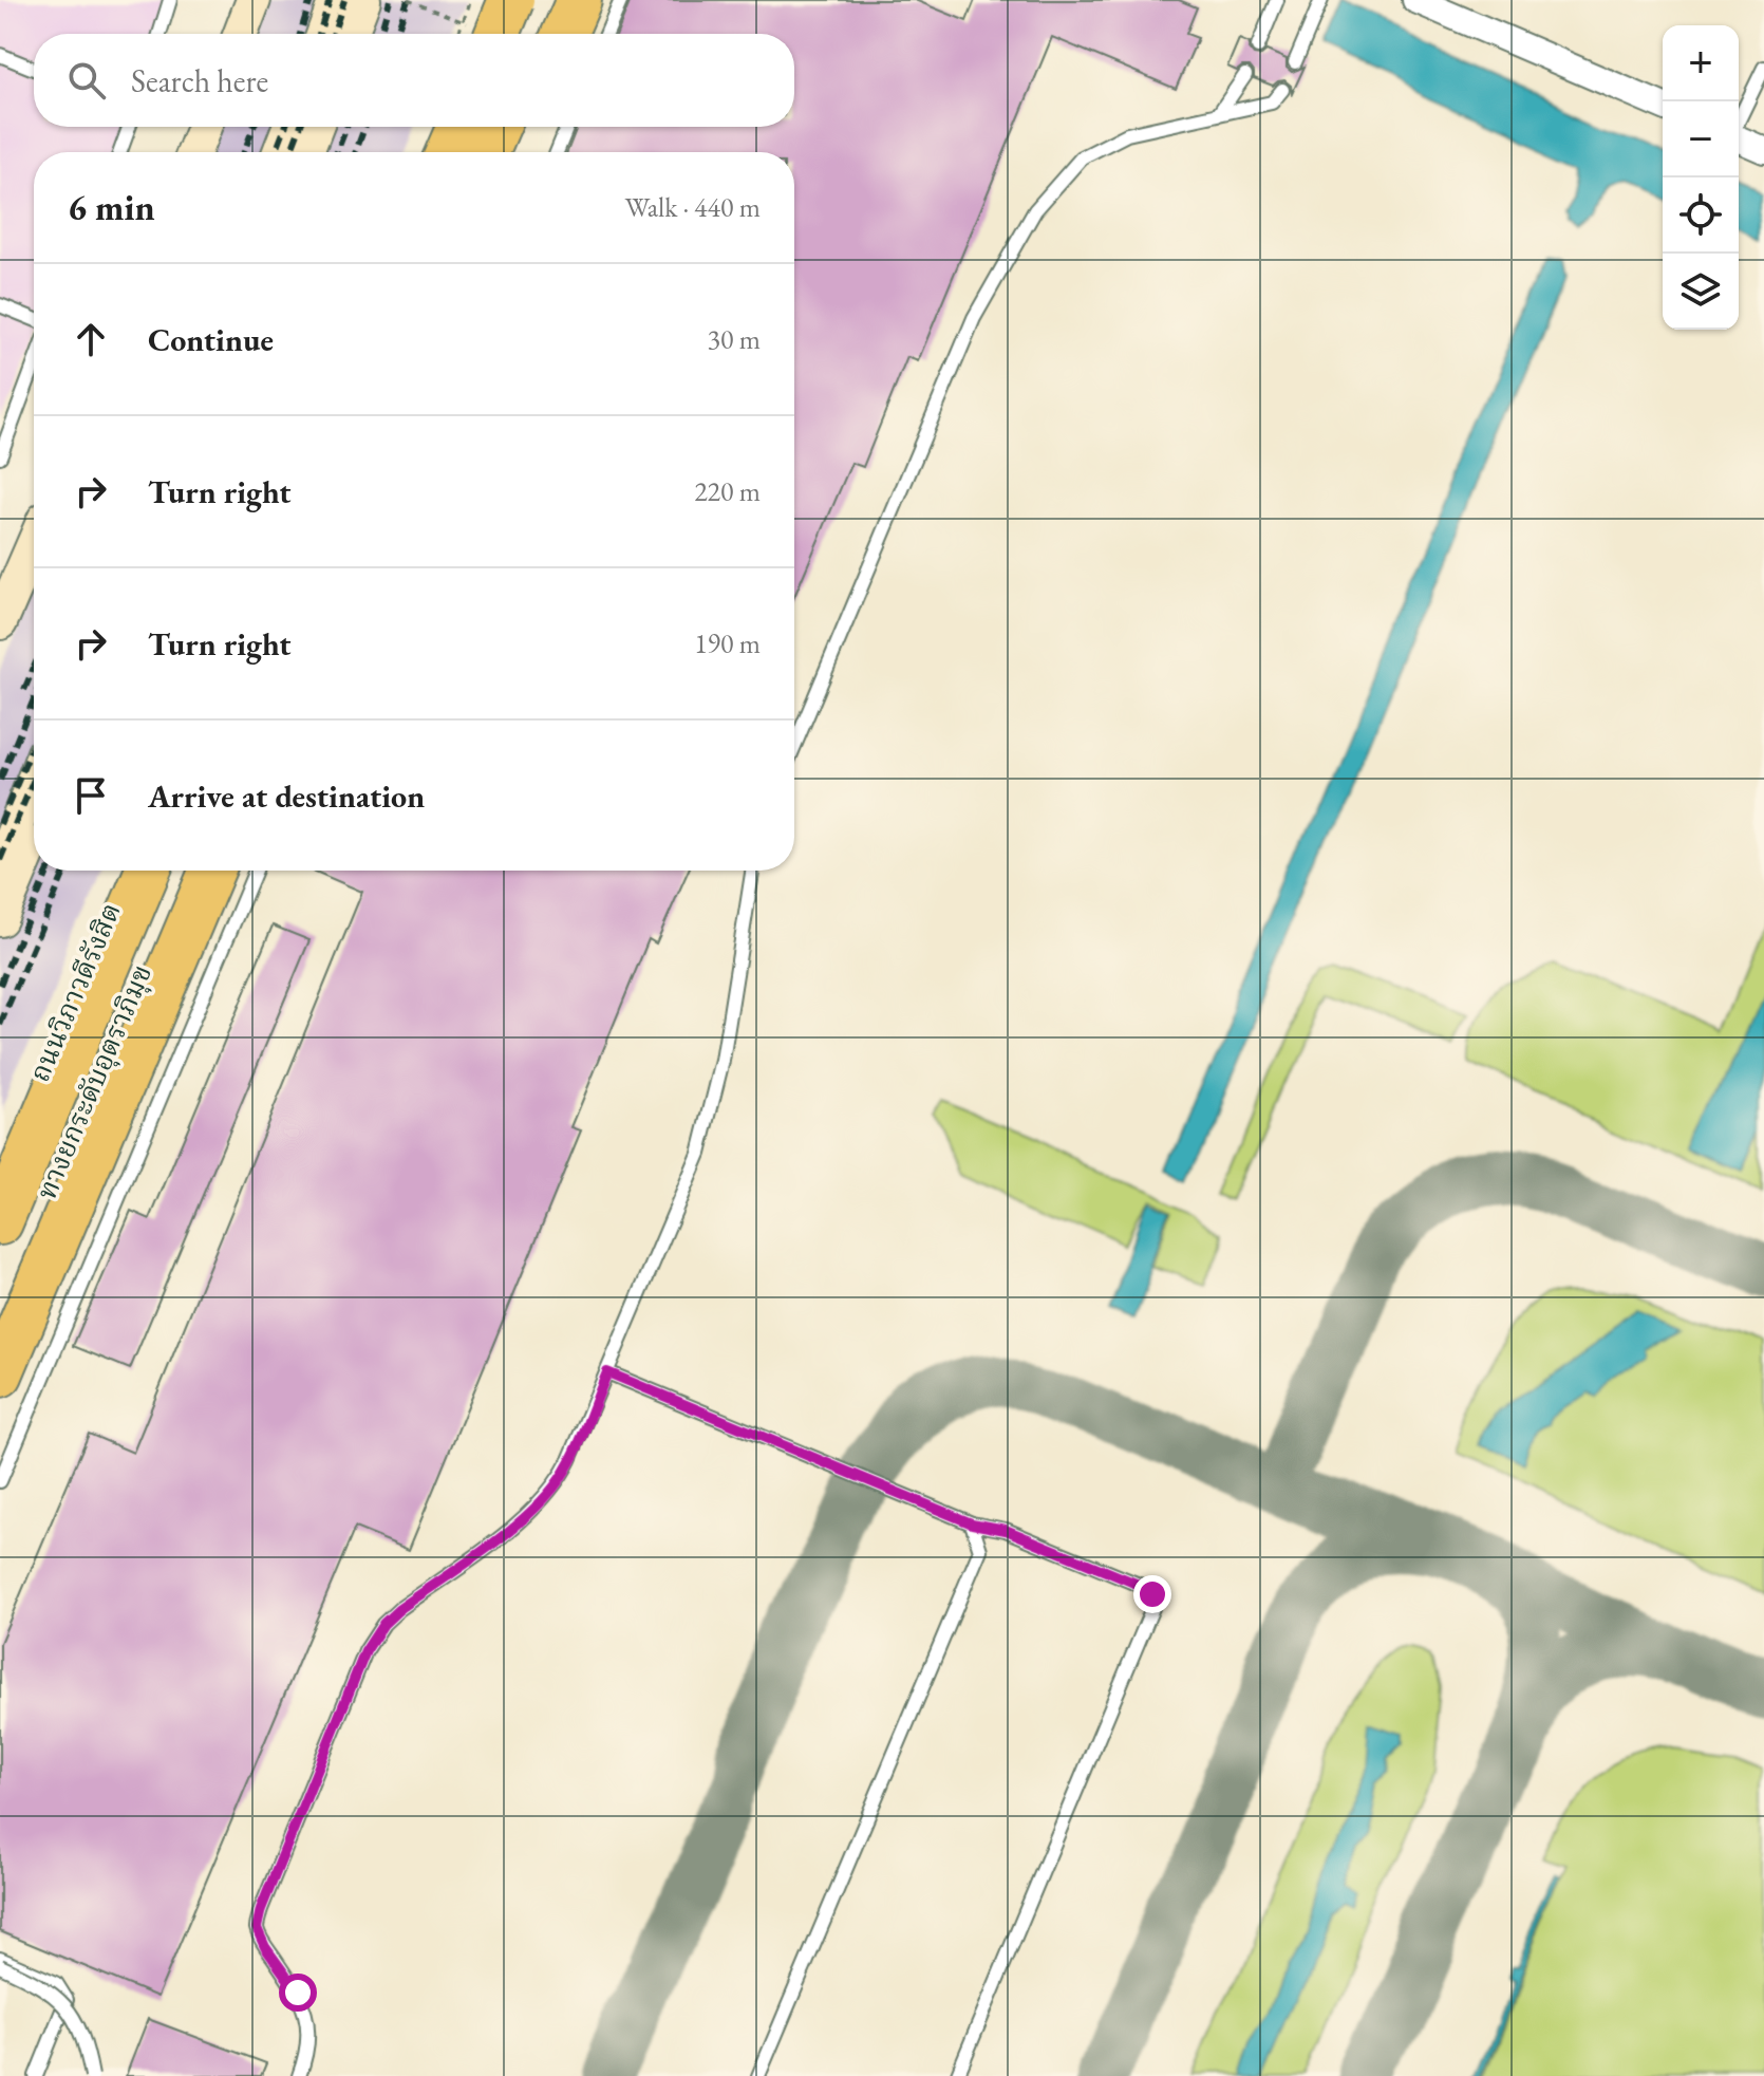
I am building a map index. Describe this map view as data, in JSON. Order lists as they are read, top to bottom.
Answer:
{
  "streets": {
    "highway": ["ถนนวิภาวดีรังสิต", "ทางยกระดับอุตราภิมุข"]
  },
  "page": {
    "map_buttons": ["+", "−"],
    "search": "Search here",
    "heading": ["6 min", "Walk · 440 m"],
    "list": [
      ["Continue", "30 m"],
      ["Turn right", "220 m"],
      ["Turn right", "190 m"],
      "Arrive at destination"
    ]
  }
}
